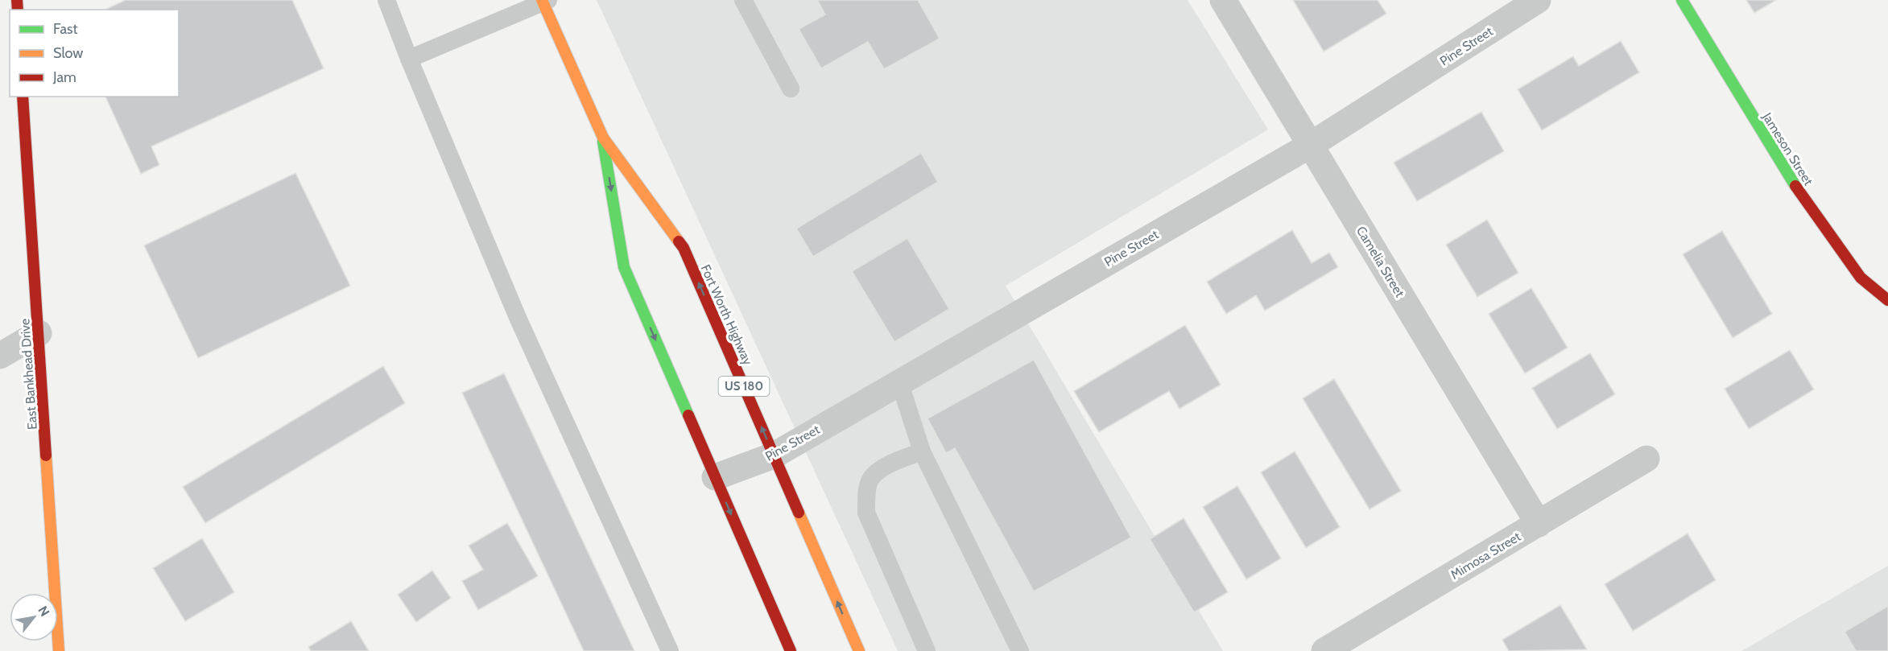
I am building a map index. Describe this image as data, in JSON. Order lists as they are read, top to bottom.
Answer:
{
  "streets": {
    "main road": [
      "Jameson Street",
      "Fort Worth Highway",
      "East Bankhead Drive",
      "US 180"
    ],
    "street": ["Pine Street", "Camelia Street", "Mimosa Street"]
  },
  "crossings": [
    ["Pine Street", "Camelia Street"],
    ["Pine Street", "Fort Worth Highway"],
    ["Camelia Street", "Mimosa Street"]
  ],
  "legend": ["Fast", "Slow", "Jam"],
  "north": "top right"
}
